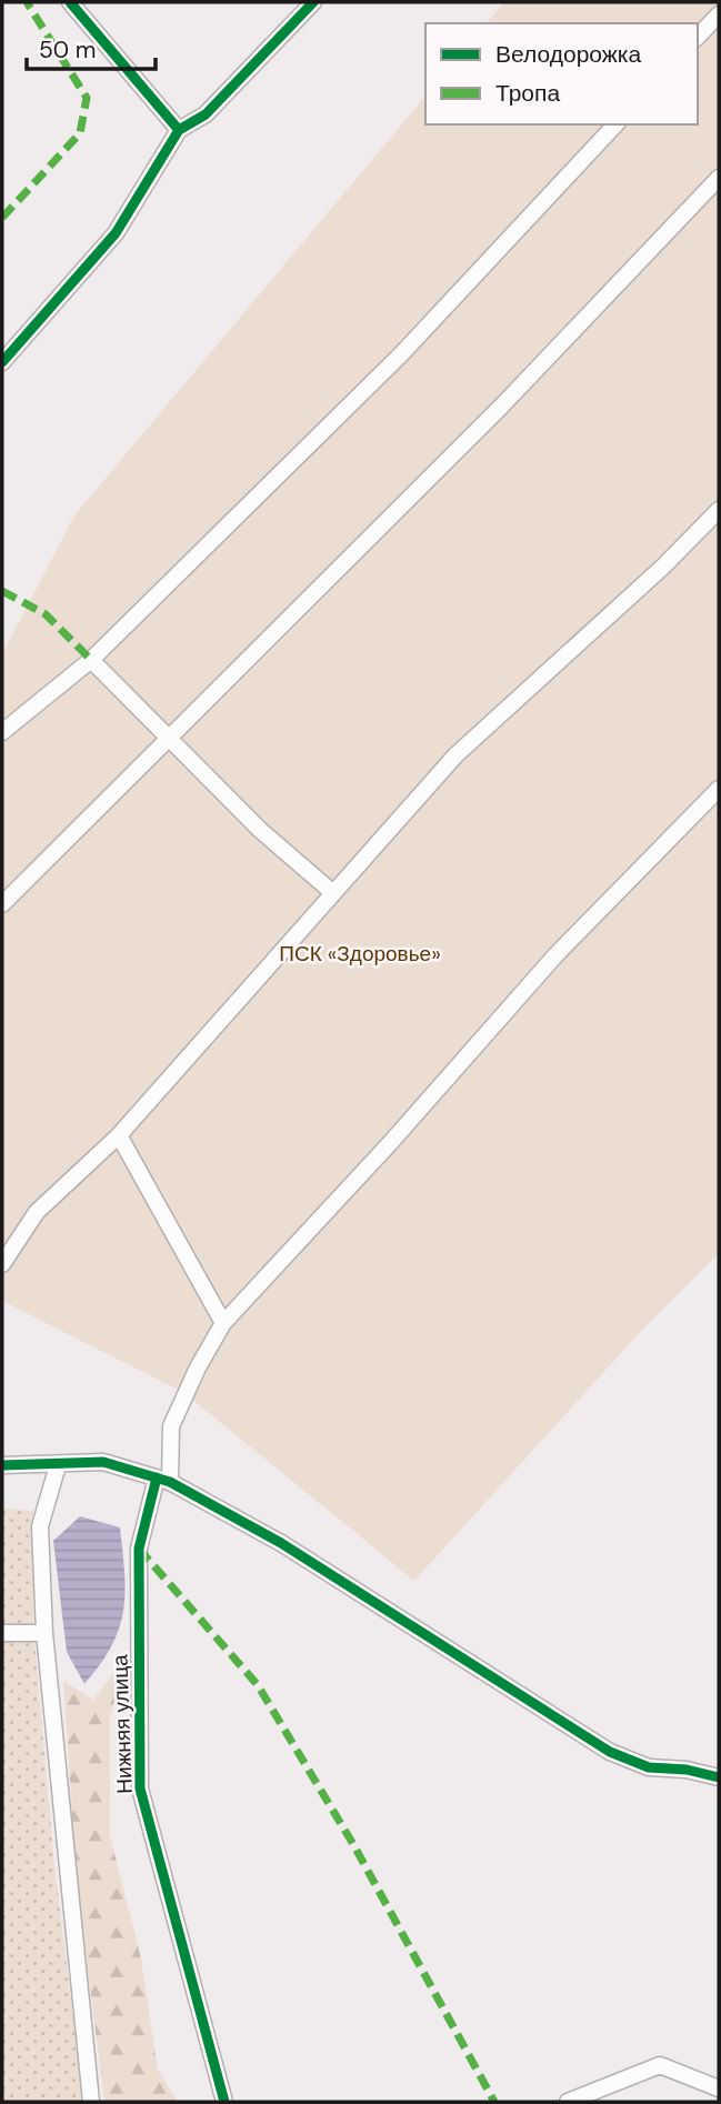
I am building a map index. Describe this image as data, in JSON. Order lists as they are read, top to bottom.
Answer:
{
  "streets": {
    "street": ["Нижняя улица"]
  },
  "parks": ["ПСК «Здоровье»"],
  "legend": ["Велодорожка", "Тропа"],
  "scale_bar": "50 m"
}
